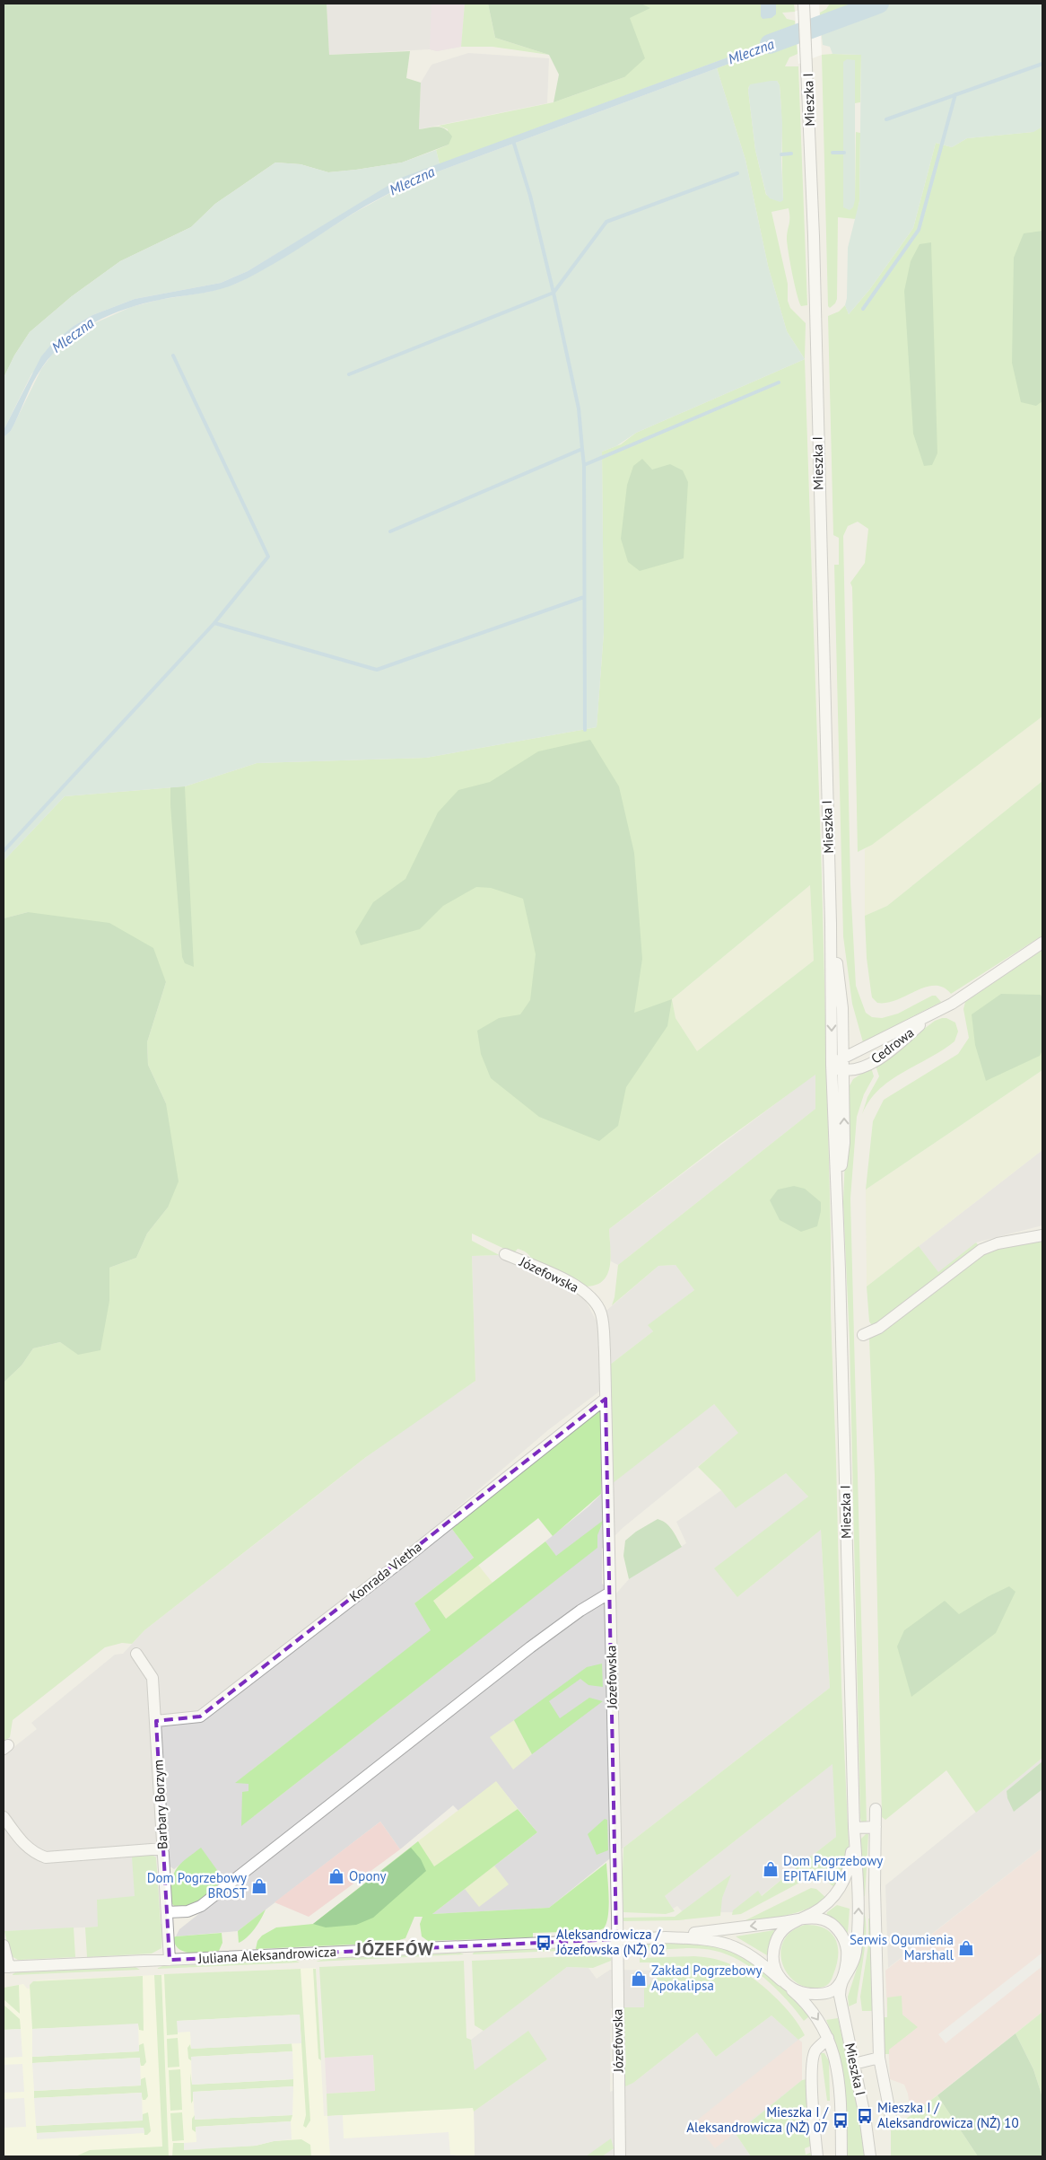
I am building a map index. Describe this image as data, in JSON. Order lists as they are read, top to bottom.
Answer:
{
  "streets": {
    "street": [
      "Mieszka I",
      "Cedrowa",
      "Józefowska",
      "Konrada Vietha",
      "Barbary Borzym",
      "Juliana Aleksandrowicza"
    ]
  },
  "crossings": [
    ["Mieszka I", "Cedrowa"],
    ["Mieszka I", "Juliana Aleksandrowicza"],
    ["Józefowska", "Konrada Vietha"],
    ["Józefowska", "Juliana Aleksandrowicza"],
    ["Konrada Vietha", "Barbary Borzym"],
    ["Barbary Borzym", "Juliana Aleksandrowicza"]
  ],
  "districts": ["JÓZEFÓW"],
  "water": ["Mleczna"],
  "places": {
    "shop": [
      "Dom Pogrzebowy EPITAFIUM",
      "Opony",
      "Dom Pogrzebowy BROST",
      "Serwis Ogumienia Marshall",
      "Zakład Pogrzebowy Apokalipsa"
    ],
    "bus stop": ["Aleksandrowicza / Józefowska (NŻ) 02", "Mieszka I / Aleksandrowicza (NŻ) 10", "Mieszka I / Aleksandrowicza (NŻ) 07"]
  }
}
